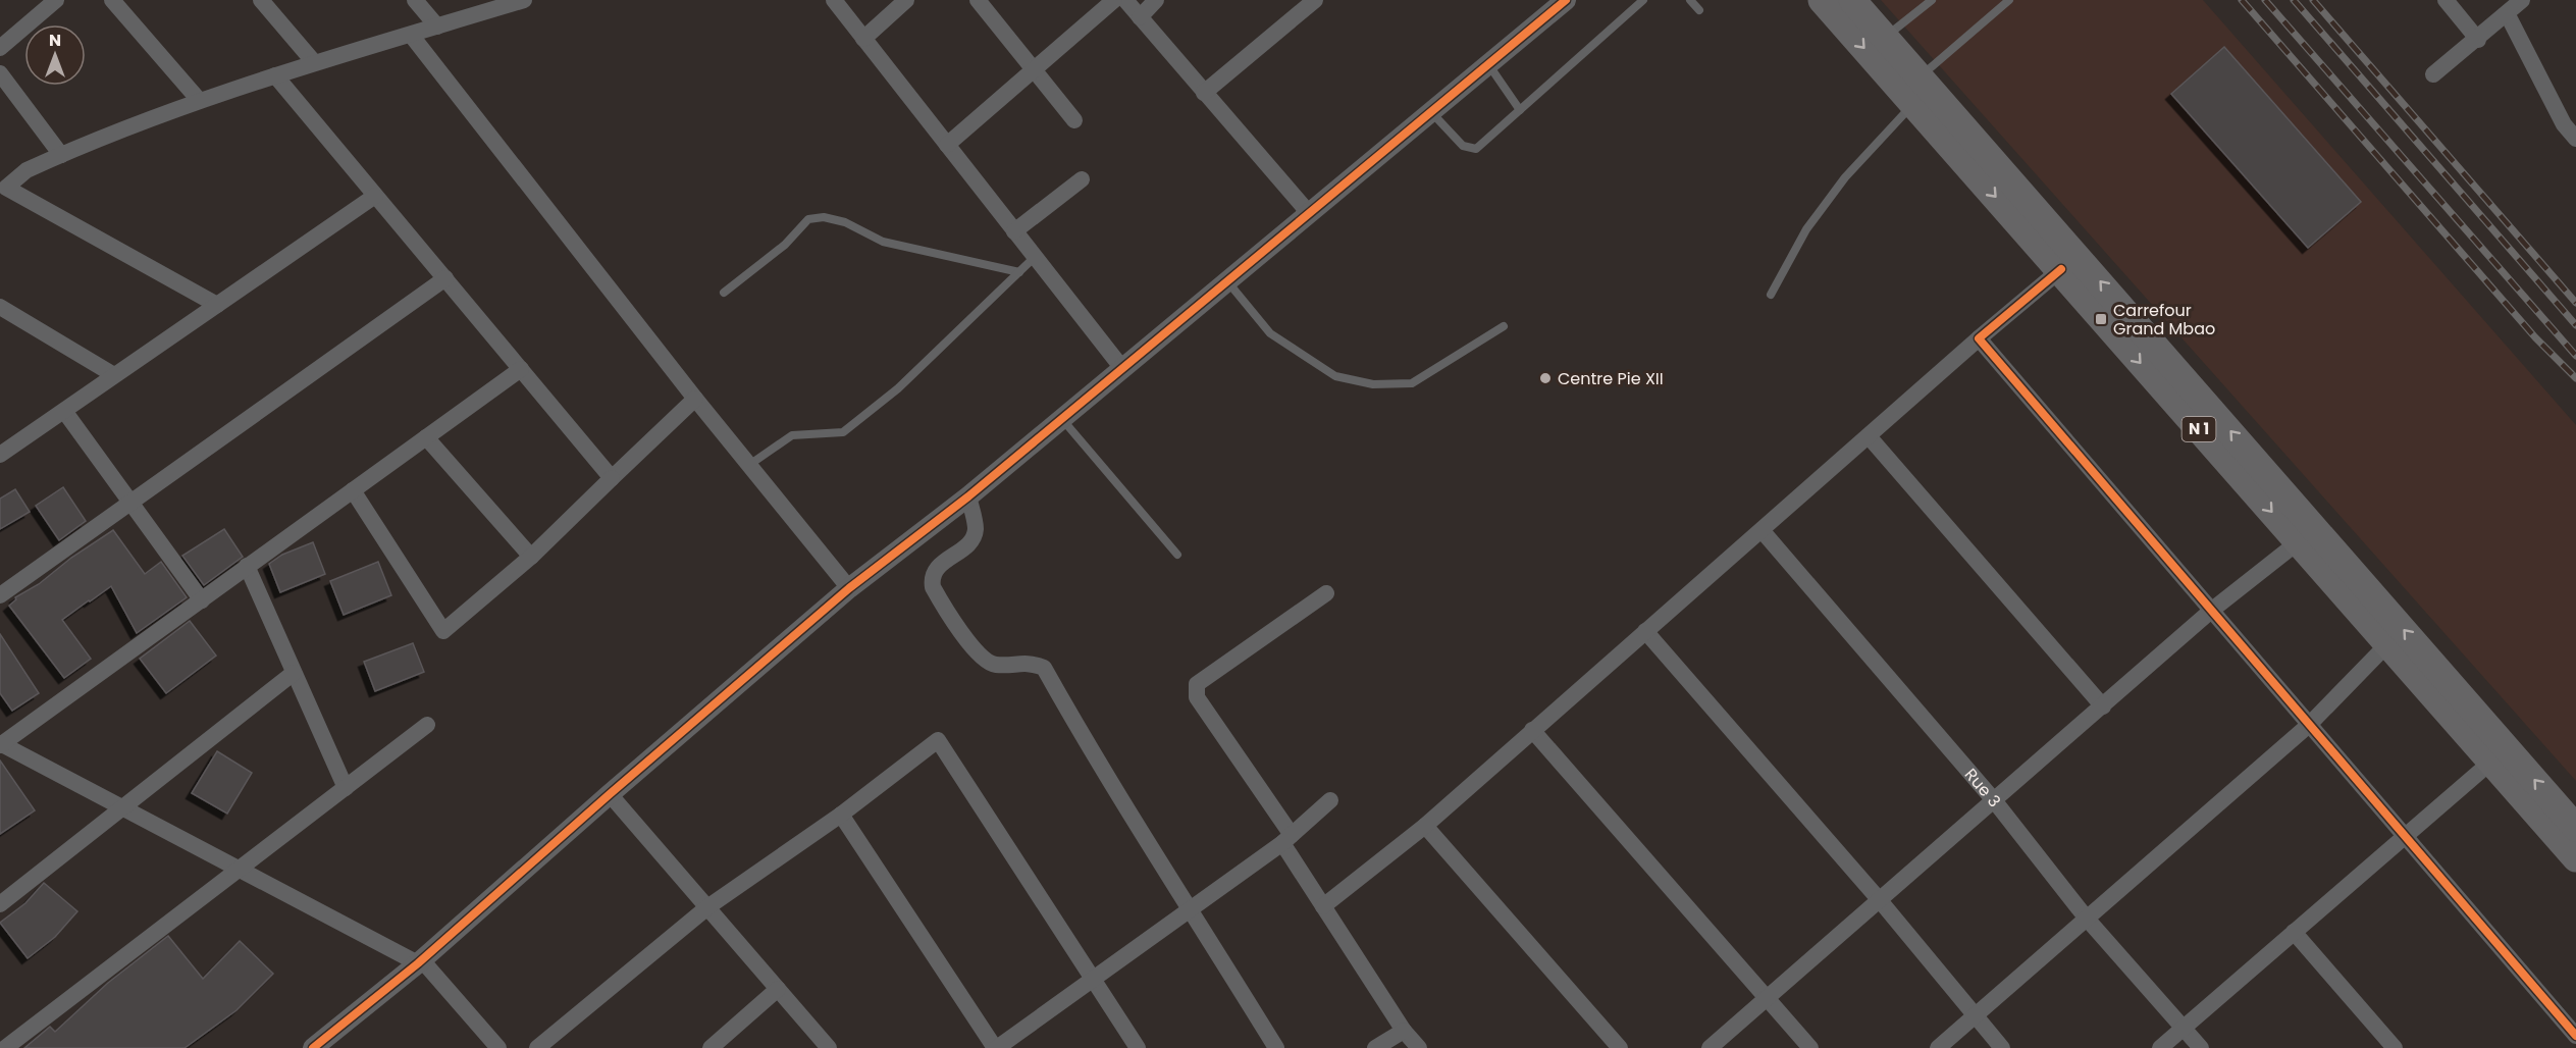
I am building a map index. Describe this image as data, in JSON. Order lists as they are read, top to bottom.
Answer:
{
  "streets": {
    "highway": ["N 1"],
    "street": ["Rue 3"]
  },
  "places": {
    "transit": ["Carrefour Grand Mbao"],
    "other": ["Centre Pie XII"]
  },
  "north": "top"
}
